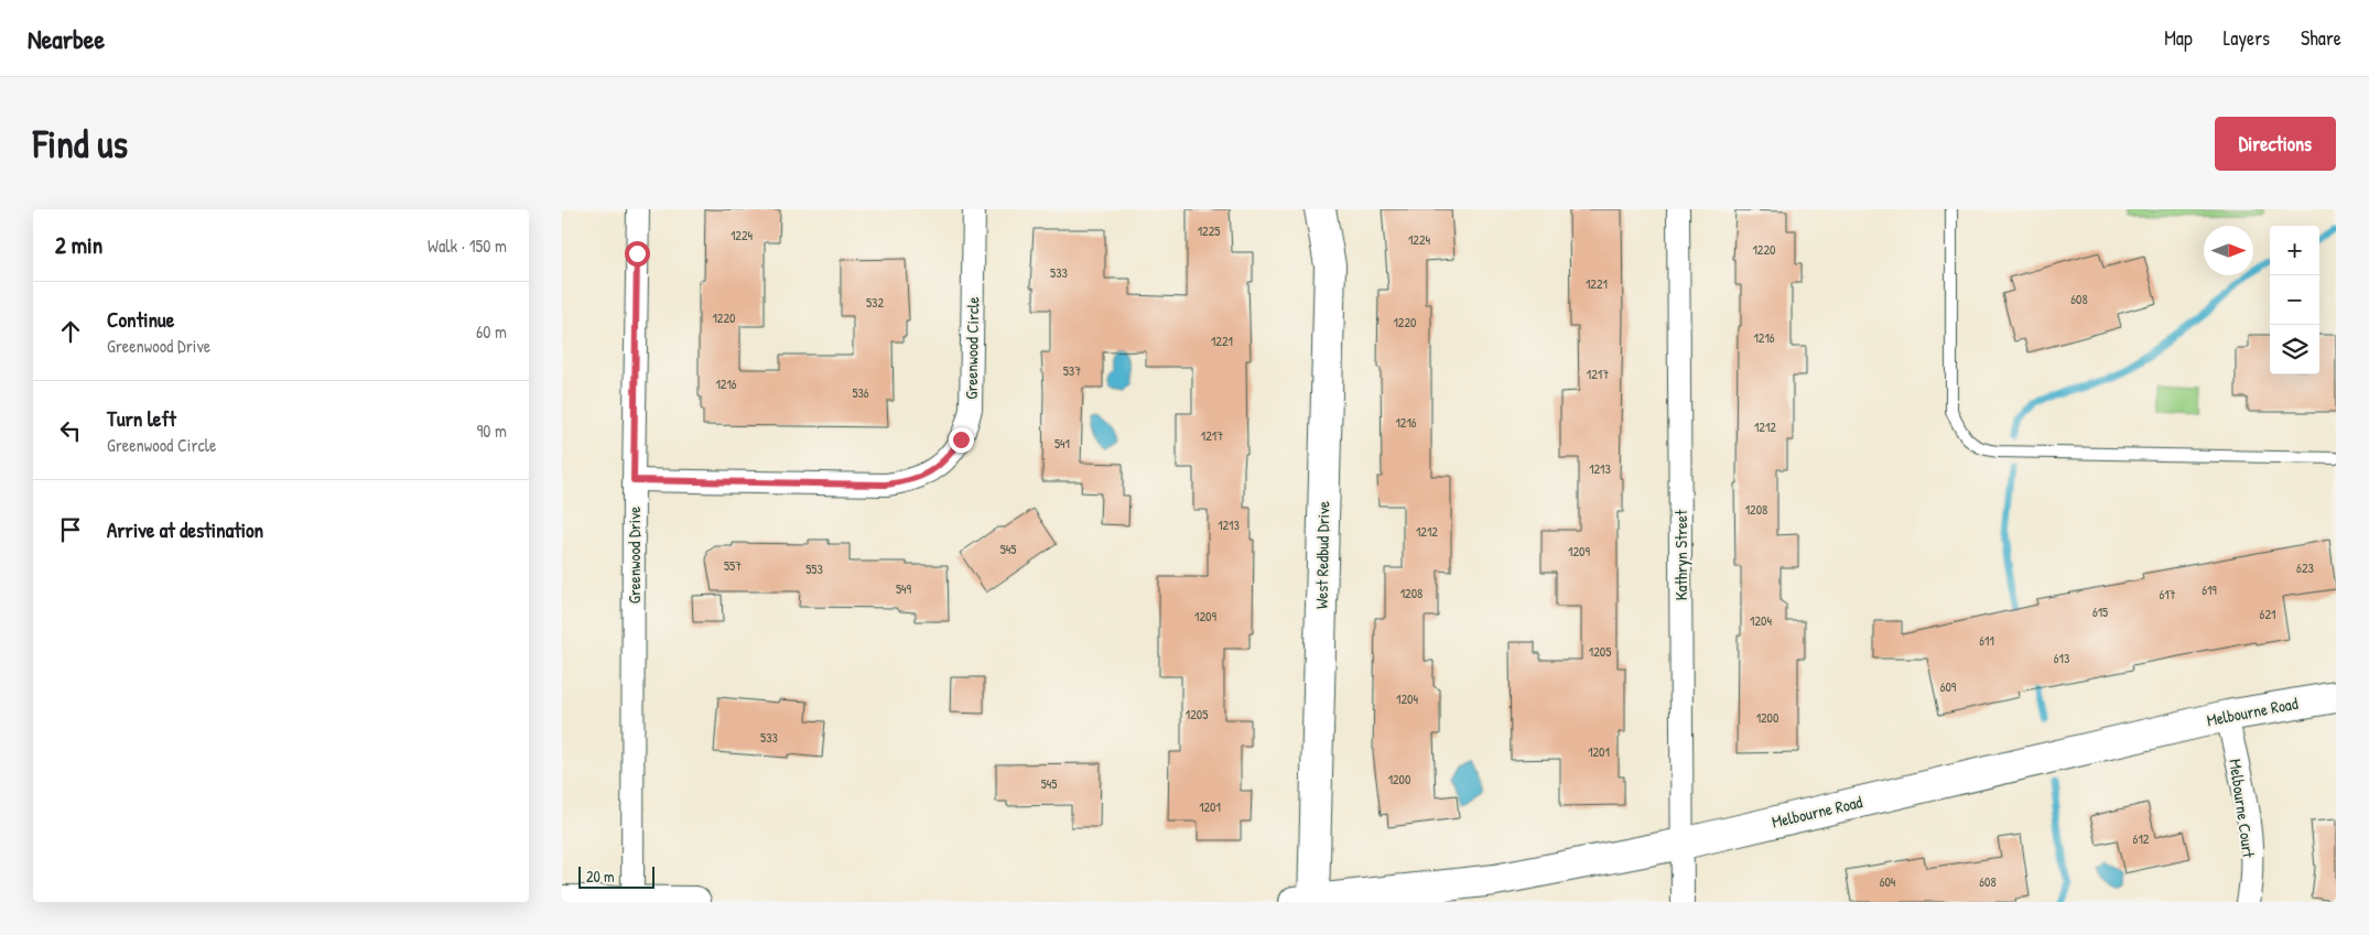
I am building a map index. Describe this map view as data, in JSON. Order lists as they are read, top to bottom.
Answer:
{
  "streets": {
    "street": [
      "Greenwood Circle",
      "Greenwood Drive",
      "West Redbud Drive",
      "Kathryn Street",
      "Melbourne Road",
      "Melbourne Court"
    ]
  },
  "crossings": [
    ["Greenwood Circle", "Greenwood Drive"],
    ["West Redbud Drive", "Melbourne Road"],
    ["Kathryn Street", "Melbourne Road"],
    ["Melbourne Road", "Melbourne Court"]
  ],
  "house_numbers": [
    "1225",
    "1224",
    "1224",
    "1220",
    "533",
    "1221",
    "608",
    "532",
    "1220",
    "1220",
    "1216",
    "1221",
    "537",
    "1217",
    "1216",
    "536",
    "1216",
    "1212",
    "1217",
    "541",
    "1213",
    "1208",
    "1213",
    "1212",
    "545",
    "1209",
    "557",
    "623",
    "553",
    "549",
    "619",
    "1208",
    "617",
    "615",
    "621",
    "1209",
    "1204",
    "611",
    "1205",
    "613",
    "609",
    "1204",
    "1205",
    "1200",
    "533",
    "1201",
    "1200",
    "545",
    "1201",
    "612",
    "604",
    "608"
  ],
  "scale_bar": "20 m",
  "north": "right",
  "page": {
    "header": "Nearbee",
    "nav": ["Map", "Layers", "Share"],
    "buttons": "Directions",
    "title": "Find us",
    "heading": ["2 min", "Walk · 150 m"],
    "map_buttons": ["+", "−"],
    "list": [
      ["Continue", "Greenwood Drive", "60 m"],
      ["Turn left", "Greenwood Circle", "90 m"],
      "Arrive at destination"
    ],
    "scale": "20 m"
  }
}
